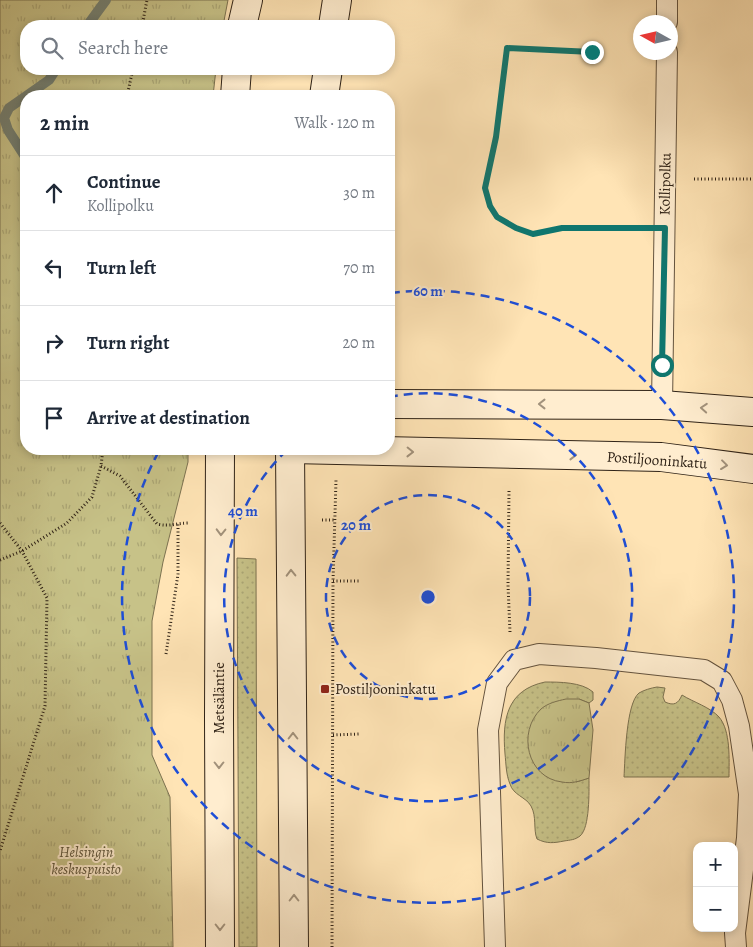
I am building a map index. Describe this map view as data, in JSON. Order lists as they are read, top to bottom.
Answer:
{
  "streets": {
    "main road": ["Postiljooninkatu", "Metsäläntie"],
    "lane": ["Kollipolku"]
  },
  "parks": ["Helsingin keskuspuisto"],
  "places": {
    "transit": ["Postiljooninkatu"]
  },
  "north": "left",
  "page": {
    "search": "Search here",
    "heading": ["2 min", "Walk · 120 m"],
    "list": [
      ["Continue", "Kollipolku", "30 m"],
      ["Turn left", "70 m"],
      ["Turn right", "20 m"],
      "Arrive at destination"
    ],
    "map_buttons": ["+", "−"]
  },
  "rings": ["60 m", "40 m", "20 m"]
}
